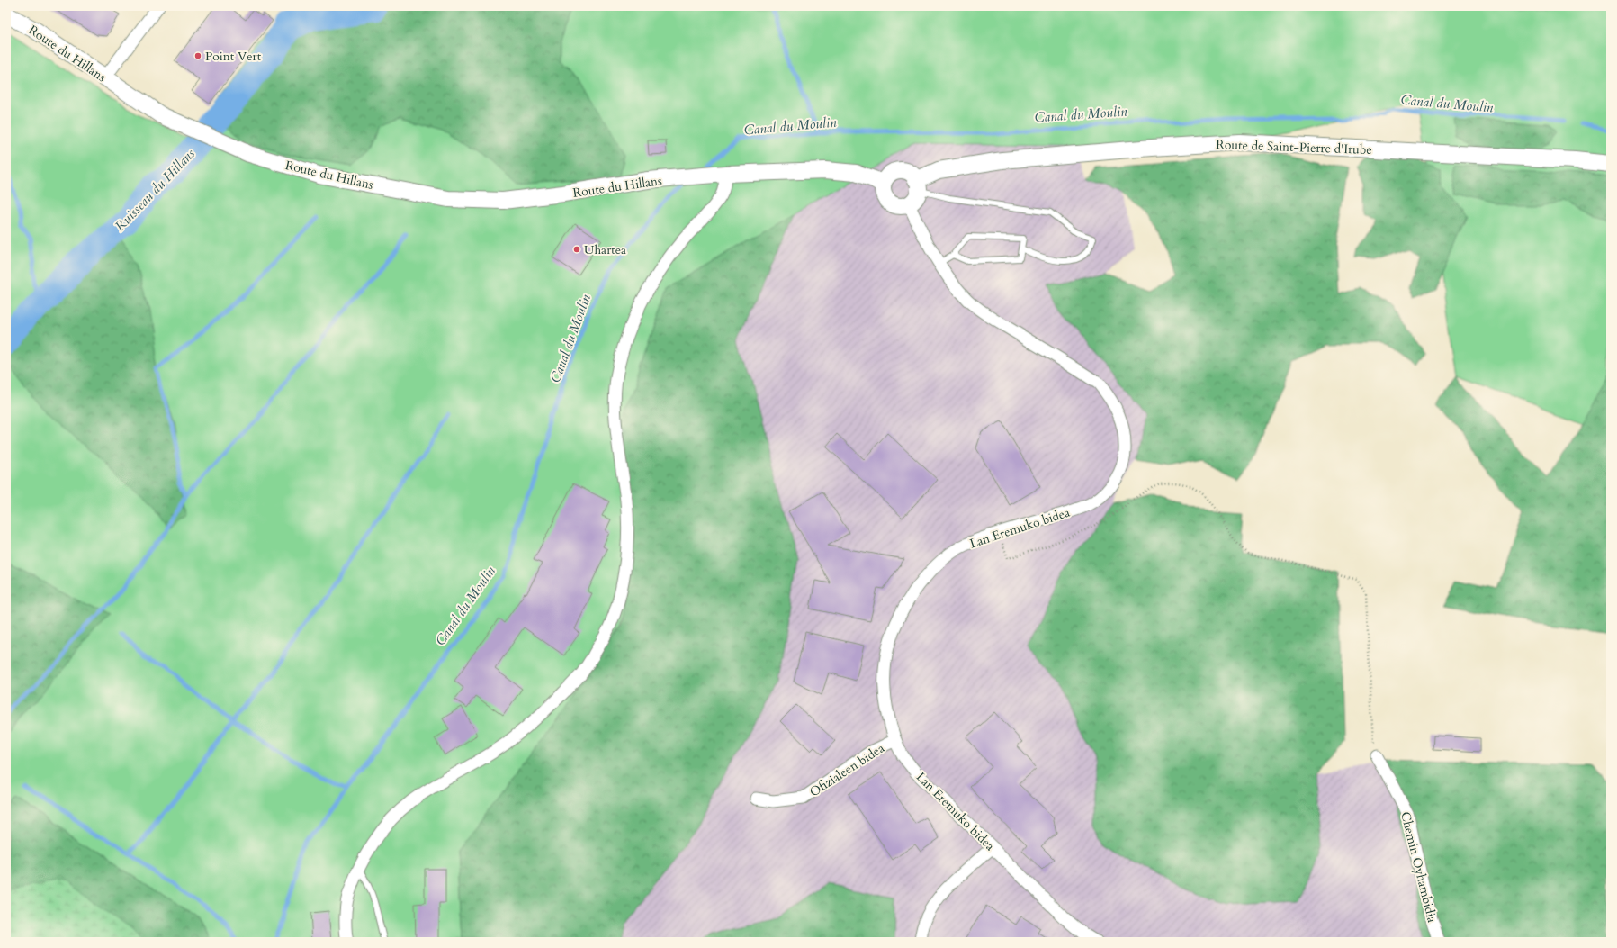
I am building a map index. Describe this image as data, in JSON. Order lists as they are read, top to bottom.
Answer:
{
  "streets": {
    "street": [
      "Route du Hillans",
      "Route de Saint-Pierre d'Irube",
      "Lan Eremuko bidea",
      "Ofizialeen bidea",
      "Chemin Oyhambidia"
    ]
  },
  "crossings": [
    ["Route de Saint-Pierre d'Irube", "Lan Eremuko bidea"],
    ["Lan Eremuko bidea", "Ofizialeen bidea"]
  ],
  "water": ["Canal du Moulin", "Ruisseau du Hillans"],
  "places": ["Point Vert", "Uhartea"]
}
